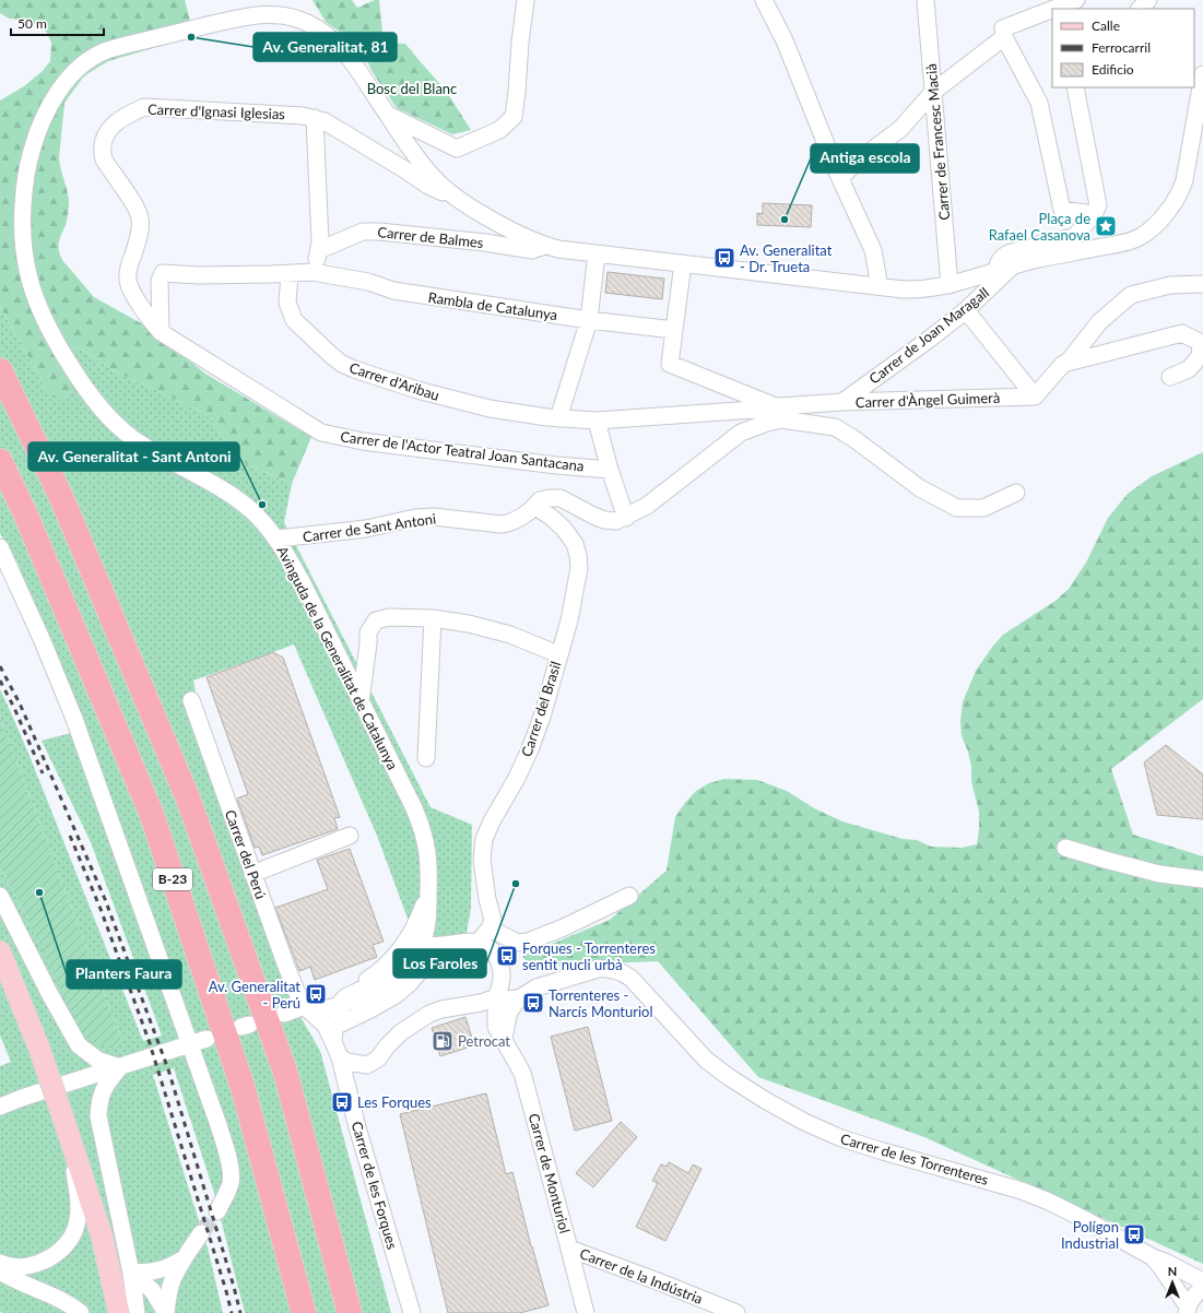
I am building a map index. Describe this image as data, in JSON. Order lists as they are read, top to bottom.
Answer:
{
  "streets": {
    "highway": ["B-23"],
    "street": [
      "Carrer d'Ignasi Iglesias",
      "Carrer de Francesc Macià",
      "Carrer de Balmes",
      "Rambla de Catalunya",
      "Carrer de Joan Maragall",
      "Carrer d'Aribau",
      "Carrer d'Àngel Guimerà",
      "Carrer de l'Actor Teatral Joan Santacana",
      "Carrer de Sant Antoni",
      "Avinguda de la Generalitat de Catalunya",
      "Carrer del Brasil",
      "Carrer del Perú",
      "Carrer de les Torrenteres",
      "Carrer de Monturiol",
      "Carrer de les Forques",
      "Carrer de la Indústria"
    ]
  },
  "crossings": [
    ["Carrer d'Ignasi Iglesias", "Carrer de l'Actor Teatral Joan Santacana"],
    ["Carrer d'Ignasi Iglesias", "Avinguda de la Generalitat de Catalunya"],
    ["Carrer de Francesc Macià", "Avinguda de la Generalitat de Catalunya"],
    ["Carrer de Balmes", "Avinguda de la Generalitat de Catalunya"],
    ["Carrer de Joan Maragall", "Carrer d'Àngel Guimerà"],
    ["Carrer de Joan Maragall", "Avinguda de la Generalitat de Catalunya"],
    ["Carrer d'Aribau", "Carrer d'Àngel Guimerà"],
    ["Carrer de Sant Antoni", "Avinguda de la Generalitat de Catalunya"],
    ["Carrer de Sant Antoni", "Carrer del Brasil"],
    ["Avinguda de la Generalitat de Catalunya", "Carrer del Perú"],
    ["Avinguda de la Generalitat de Catalunya", "Carrer de les Forques"],
    ["Carrer del Perú", "Carrer de les Forques"],
    ["Carrer de Monturiol", "Carrer de la Indústria"]
  ],
  "parks": ["Bosc del Blanc"],
  "places": {
    "other": [
      "Av. Generalitat, 81",
      "Antiga escola",
      "Av. Generalitat - Sant Antoni",
      "Los Faroles",
      "Planters Faura"
    ],
    "place": ["Plaça de Rafael Casanova"],
    "bus stop": [
      "Av. Generalitat - Dr. Trueta",
      "Forques - Torrenteres sentit nucli urbà",
      "Av. Generalitat - Perú",
      "Torrenteres - Narcís Monturiol",
      "Les Forques",
      "Polígon Industrial"
    ],
    "fuel station": ["Petrocat"]
  },
  "legend": ["Calle", "Ferrocarril", "Edificio"],
  "scale_bar": "50 m",
  "north": "top"
}
